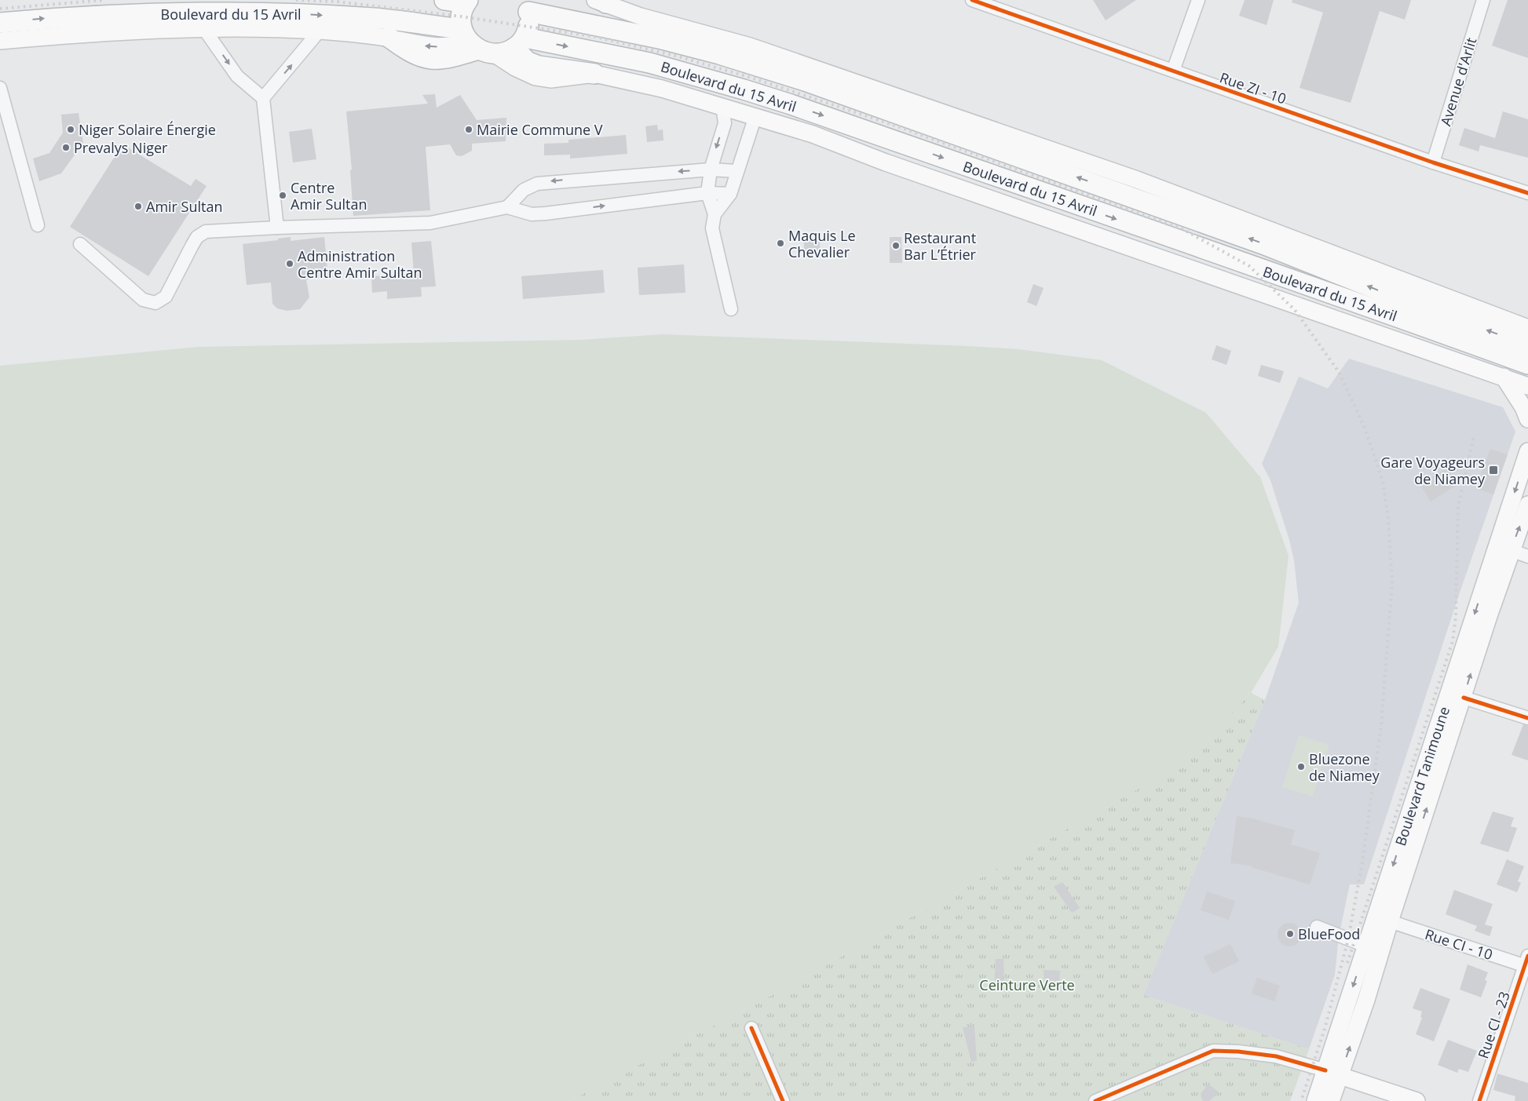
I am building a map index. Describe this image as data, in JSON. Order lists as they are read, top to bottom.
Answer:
{
  "streets": {
    "highway": ["Boulevard du 15 Avril"],
    "main road": ["Boulevard Tanimoune"],
    "street": [
      "Avenue d'Arlit",
      "Rue ZI - 10",
      "Rue CI - 10",
      "Rue CI - 23"
    ]
  },
  "crossings": [
    ["Avenue d'Arlit", "Rue ZI - 10"],
    ["Boulevard Tanimoune", "Rue CI - 10"],
    ["Rue CI - 10", "Rue CI - 23"]
  ],
  "parks": ["Ceinture Verte"],
  "places": {
    "other": [
      "Niger Solaire Énergie",
      "Mairie Commune V",
      "Prevalys Niger",
      "Centre Amir Sultan",
      "Amir Sultan",
      "Maquis Le Chevalier",
      "Restaurant Bar L’Étrier",
      "Administration Centre Amir Sultan",
      "Bluezone de Niamey",
      "BlueFood"
    ],
    "transit": ["Gare Voyageurs de Niamey"]
  }
}
